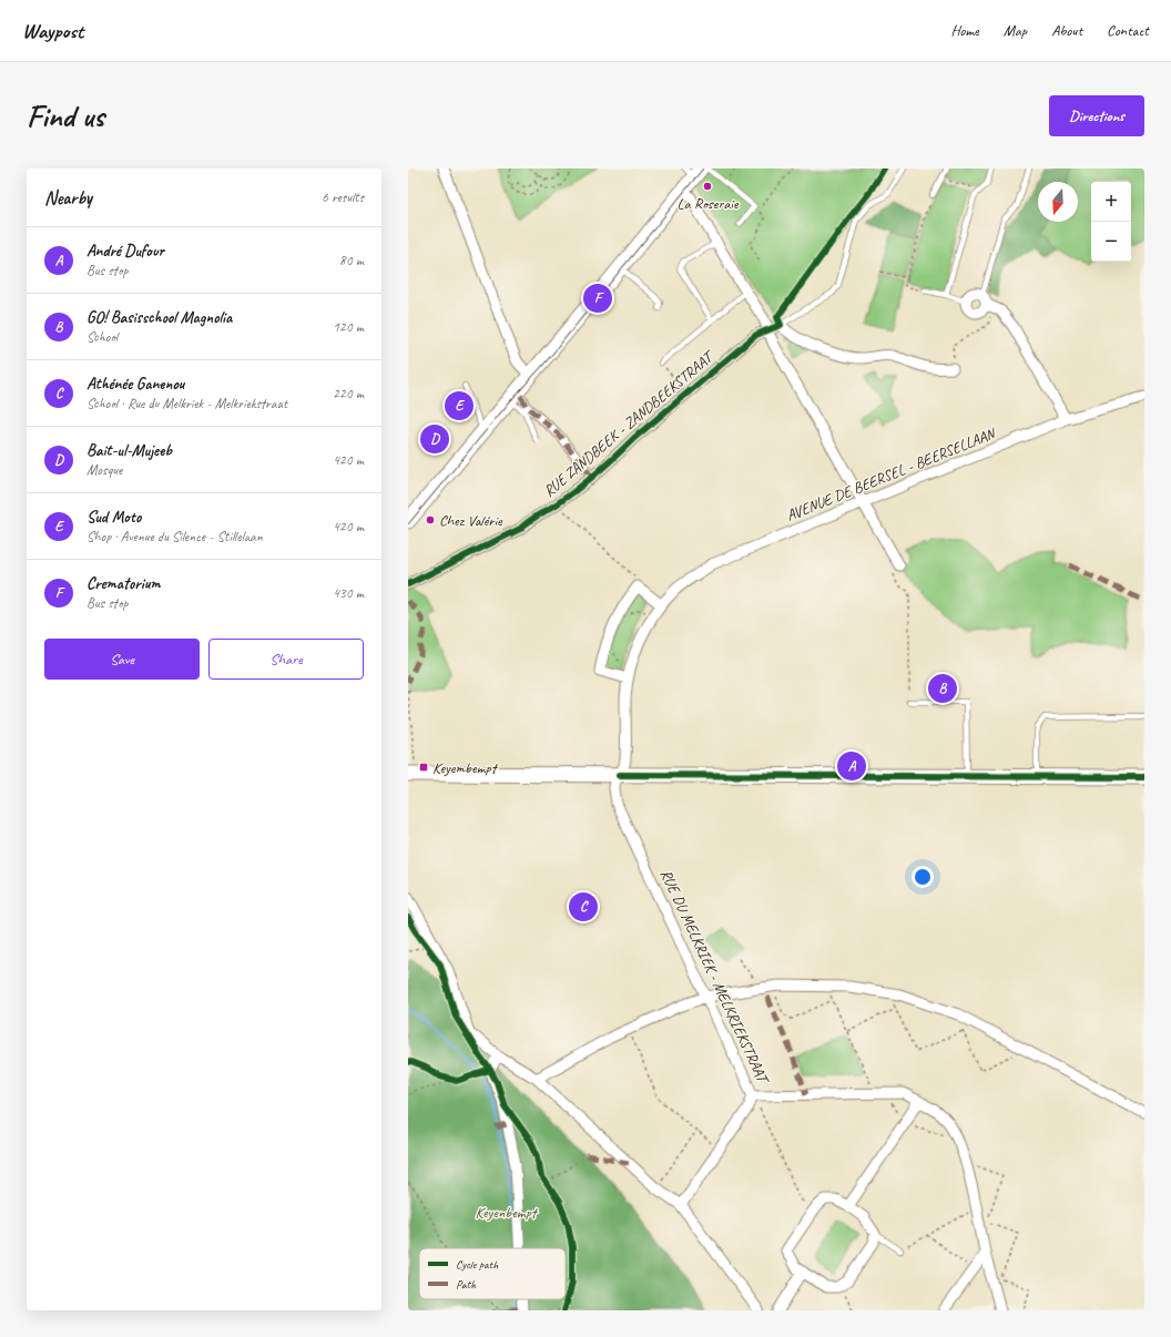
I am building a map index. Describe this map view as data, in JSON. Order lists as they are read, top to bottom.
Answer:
{
  "streets": {
    "street": ["RUE ZANDBEEK - ZANDBEEKSTRAAT", "AVENUE DE BEERSEL - BEERSELLAAN", "RUE DU MELKRIEK - MELKRIEKSTRAAT"]
  },
  "crossings": [
    ["AVENUE DE BEERSEL - BEERSELLAAN", "RUE DU MELKRIEK - MELKRIEKSTRAAT"]
  ],
  "parks": ["Keyenbempt"],
  "places": {
    "other": ["La Roseraie", "Chez Valérie"],
    "transit": ["Keyembempt"]
  },
  "legend": ["Cycle path", "Path"],
  "north": "bottom",
  "page": {
    "header": "Waypost",
    "nav": [
      "Home",
      "Map",
      "About",
      "Contact"
    ],
    "buttons": [
      "Directions",
      ["Save", "Share"]
    ],
    "title": "Find us",
    "heading": ["Nearby", "6 results"],
    "map_buttons": ["+", "−"],
    "list": [
      {
        "mark": "A",
        "name": "André Dufour",
        "note": "Bus stop",
        "value": "80 m"
      },
      {
        "mark": "B",
        "name": "GO! Basisschool Magnolia",
        "note": "School",
        "value": "120 m"
      },
      {
        "mark": "C",
        "name": "Athénée Ganenou",
        "note": "School · Rue du Melkriek - Melkriekstraat",
        "value": "220 m"
      },
      {
        "mark": "D",
        "name": "Bait-ul-Mujeeb",
        "note": "Mosque",
        "value": "420 m"
      },
      {
        "mark": "E",
        "name": "Sud Moto",
        "note": "Shop · Avenue du Silence - Stillelaan",
        "value": "420 m"
      },
      {
        "mark": "F",
        "name": "Crematorium",
        "note": "Bus stop",
        "value": "430 m"
      }
    ],
    "pins": [
      "F",
      "E",
      "D",
      "B",
      "A",
      "C"
    ]
  }
}
